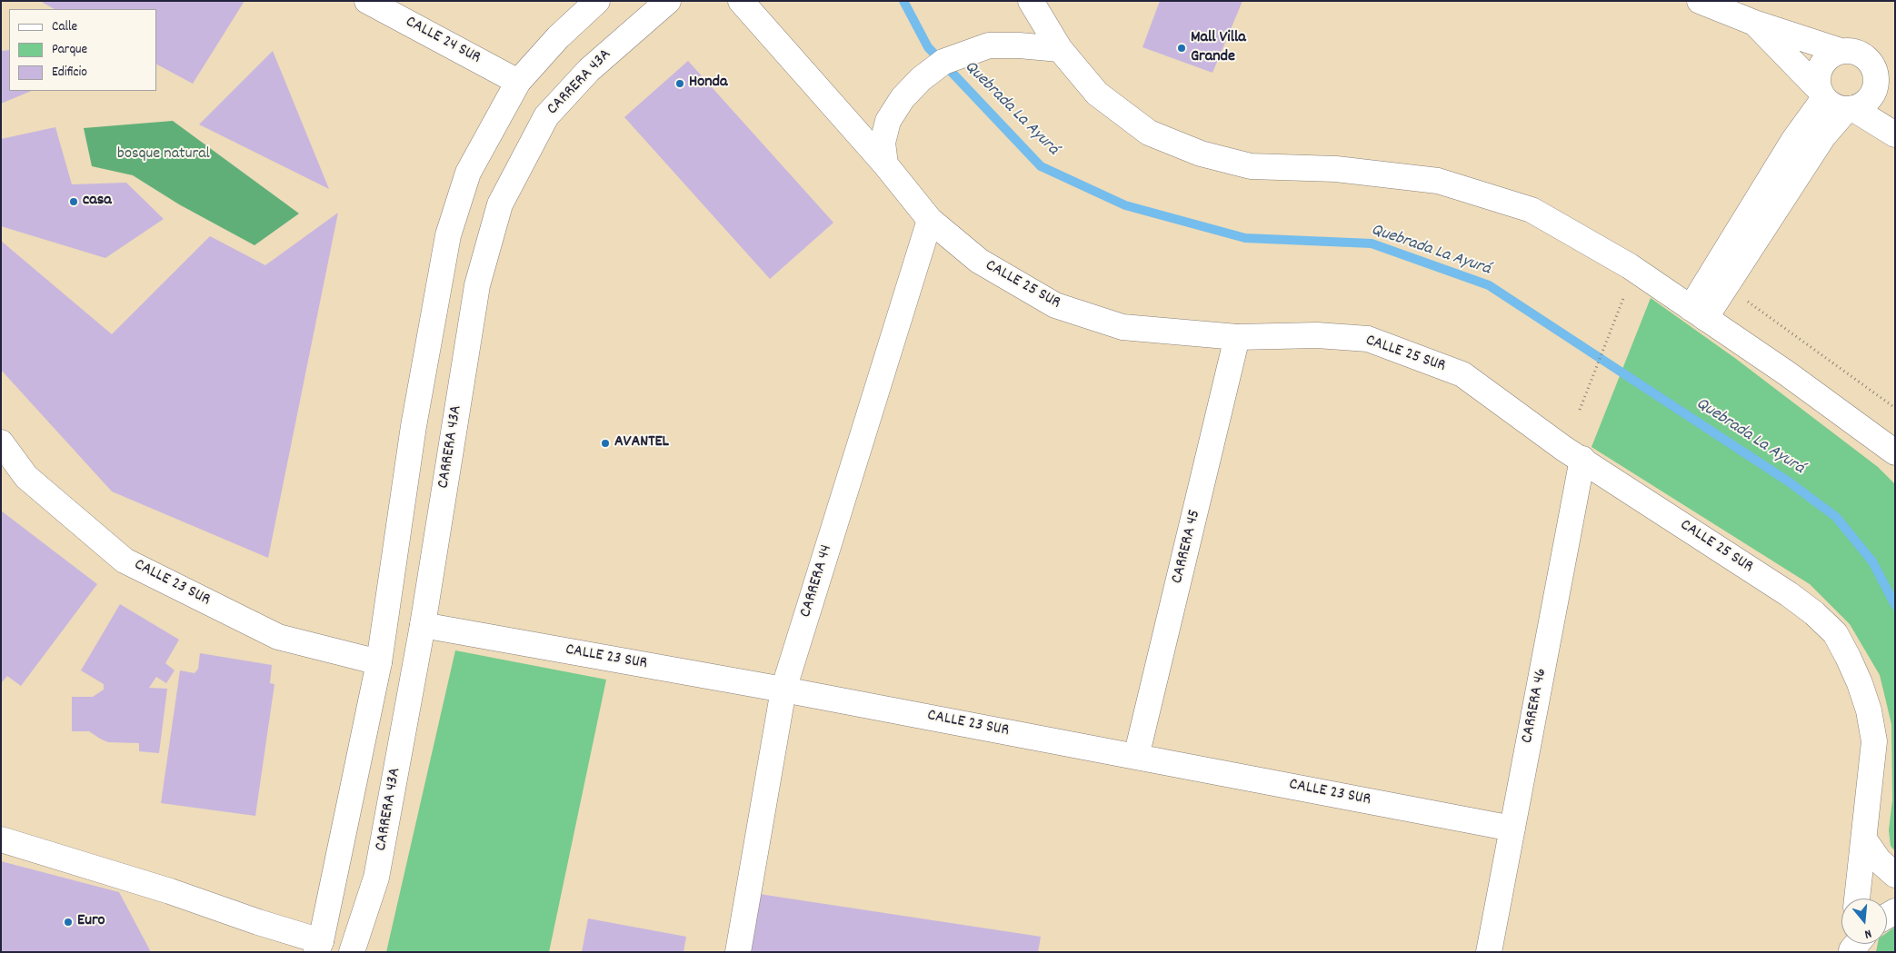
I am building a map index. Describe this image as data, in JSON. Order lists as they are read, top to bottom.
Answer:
{
  "streets": {
    "main road": [
      "CALLE 24 SUR",
      "CARRERA 43A",
      "CALLE 25 SUR",
      "CARRERA 45",
      "CARRERA 44",
      "CALLE 23 SUR",
      "CARRERA 46"
    ]
  },
  "crossings": [
    ["CARRERA 43A", "CALLE 23 SUR"],
    ["CALLE 25 SUR", "CARRERA 45"],
    ["CALLE 25 SUR", "CARRERA 44"],
    ["CALLE 25 SUR", "CARRERA 46"],
    ["CARRERA 45", "CALLE 23 SUR"],
    ["CARRERA 44", "CALLE 23 SUR"],
    ["CALLE 23 SUR", "CARRERA 46"]
  ],
  "water": ["Quebrada La Ayurá"],
  "parks": ["bosque natural"],
  "places": [
    "Mall Villa Grande",
    "Honda",
    "casa",
    "AVANTEL",
    "Euro"
  ],
  "legend": ["Calle", "Parque", "Edificio"],
  "north": "bottom"
}
